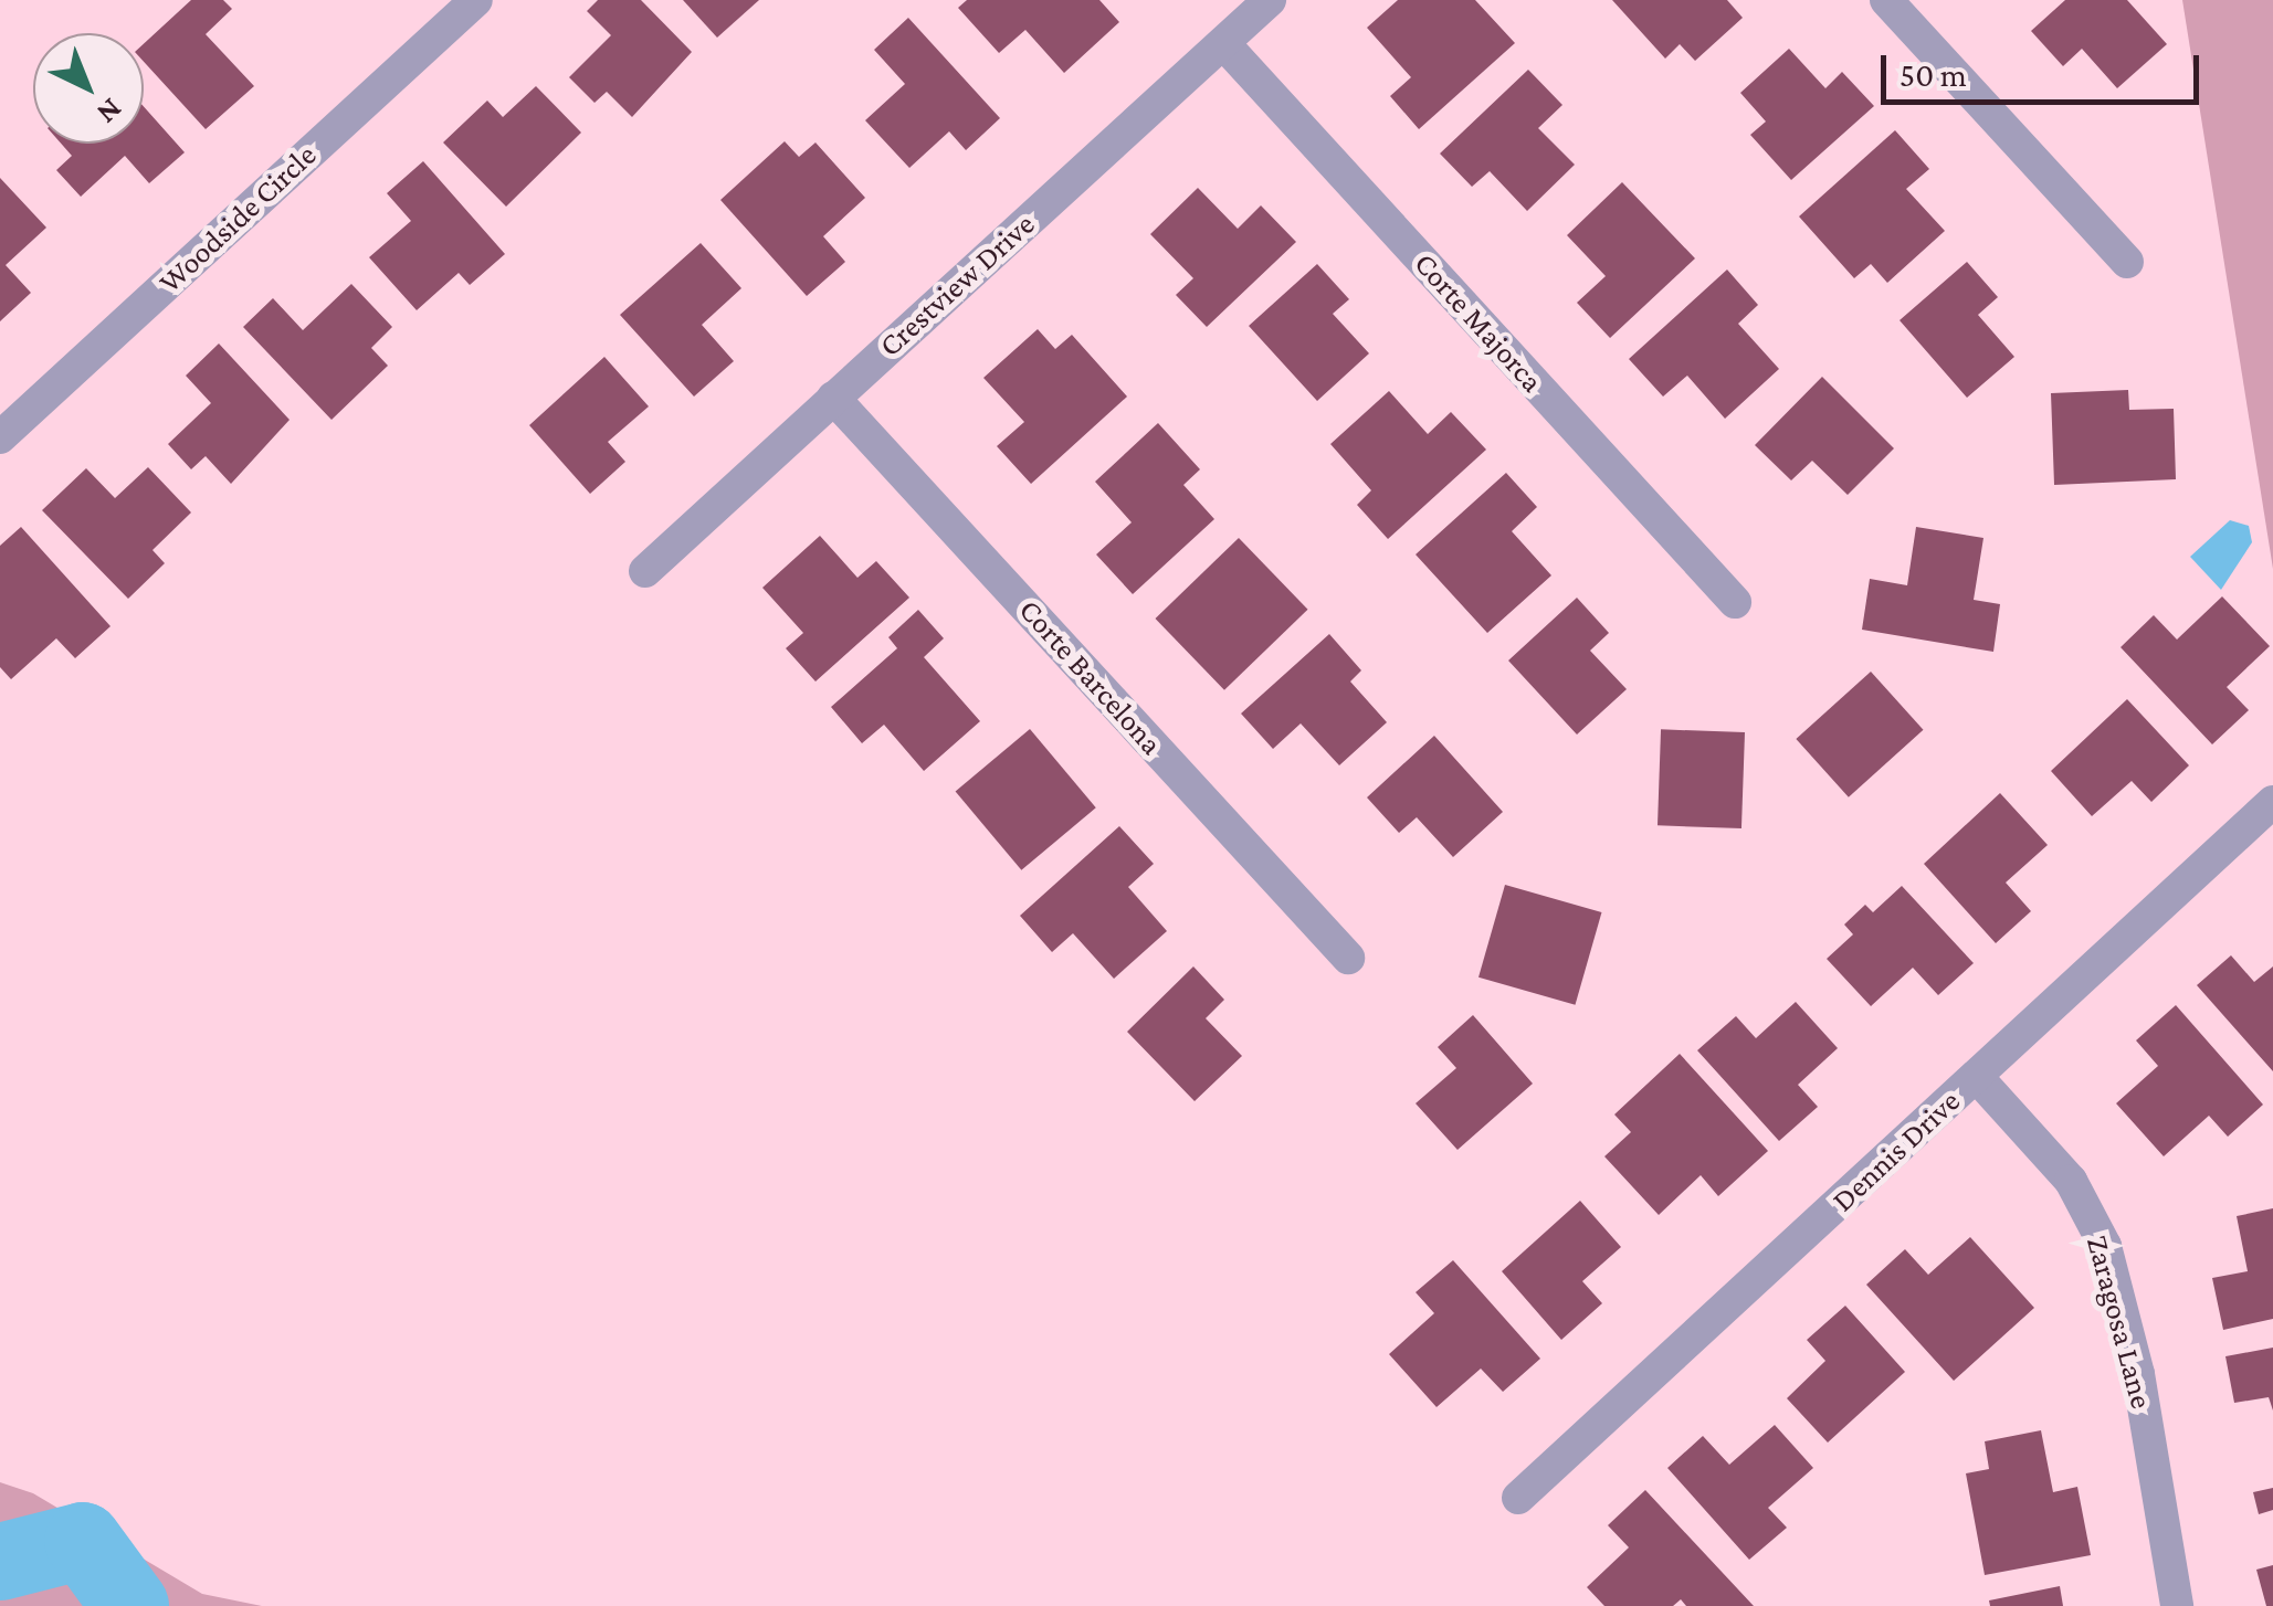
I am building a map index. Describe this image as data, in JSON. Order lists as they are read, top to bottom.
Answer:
{
  "streets": {
    "street": [
      "Woodside Circle",
      "Crestview Drive",
      "Corte Majorca",
      "Corte Barcelona",
      "Dennis Drive",
      "Zaragosa Lane"
    ]
  },
  "crossings": [
    ["Crestview Drive", "Corte Majorca"],
    ["Crestview Drive", "Corte Barcelona"],
    ["Dennis Drive", "Zaragosa Lane"]
  ],
  "scale_bar": "50 m",
  "north": "bottom right"
}
